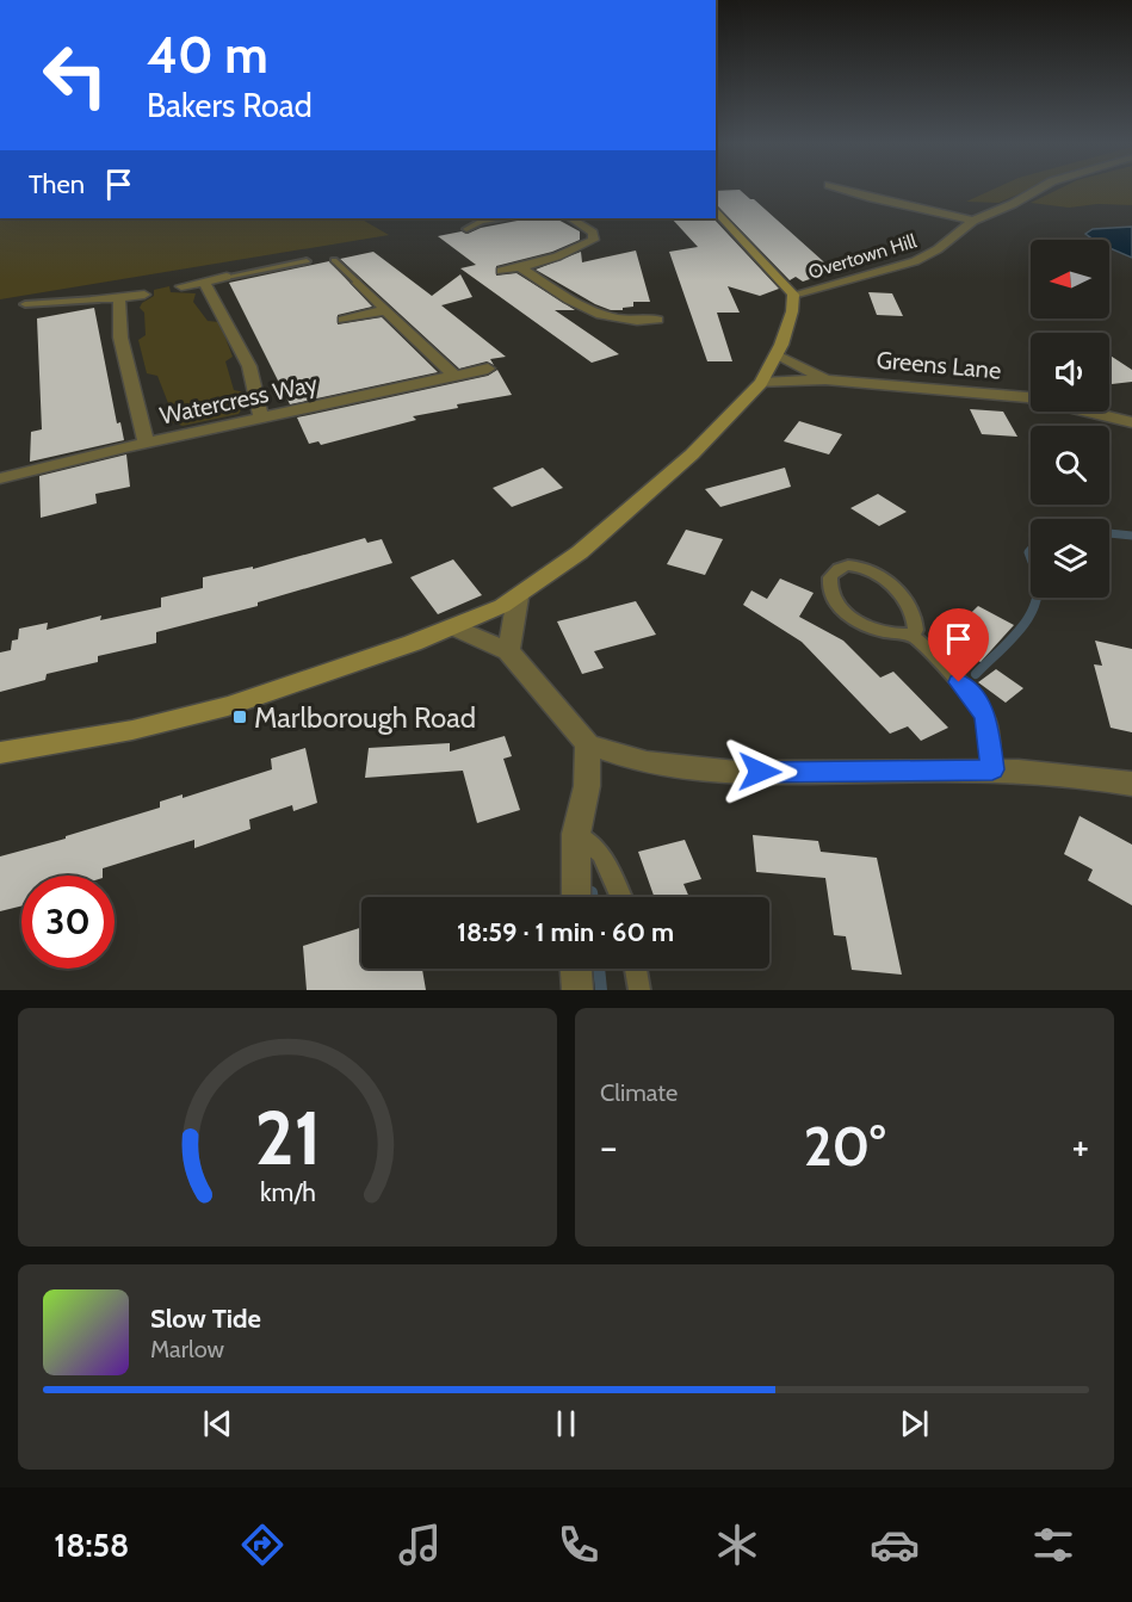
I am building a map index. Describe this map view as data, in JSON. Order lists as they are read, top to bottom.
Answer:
{
  "streets": {
    "street": ["Overtown Hill", "Greens Lane", "Watercress Way"]
  },
  "places": {
    "transit": ["Marlborough Road"]
  },
  "north": "left",
  "page": {
    "turn": ["40 m", "Bakers Road"],
    "then": "Then",
    "limit": "30",
    "trip": "18:59 · 1 min · 60 m",
    "tile": "Climate",
    "heat": ["−", "20°", "+"],
    "song": ["Slow Tide", "Marlow"],
    "tabs": "18:58",
    "gauge": ["21", "km/h"]
  }
}
